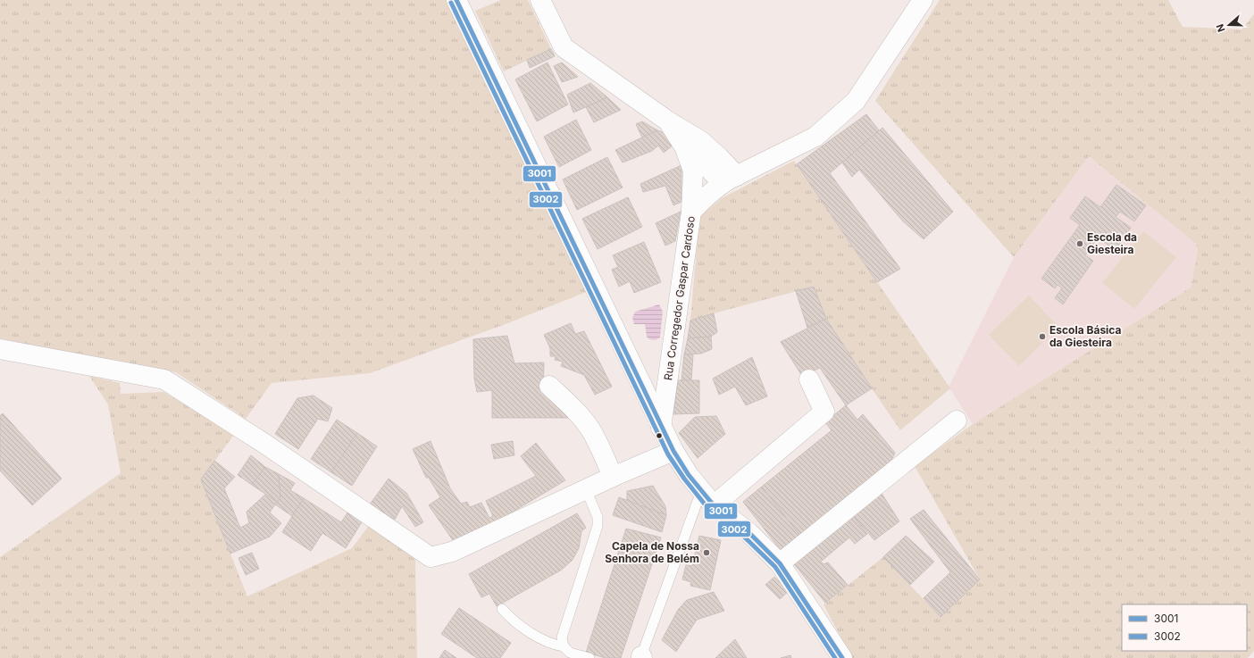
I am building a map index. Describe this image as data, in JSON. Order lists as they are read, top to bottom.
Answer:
{
  "streets": {
    "street": ["Rua Corregedor Gaspar Cardoso"]
  },
  "places": ["Escola da Giesteira", "Escola Básica da Giesteira", "Capela de Nossa Senhora de Belém"],
  "lines": ["transit line 3001", "transit line 3002"],
  "legend": ["3001", "3002"],
  "north": "left"
}
